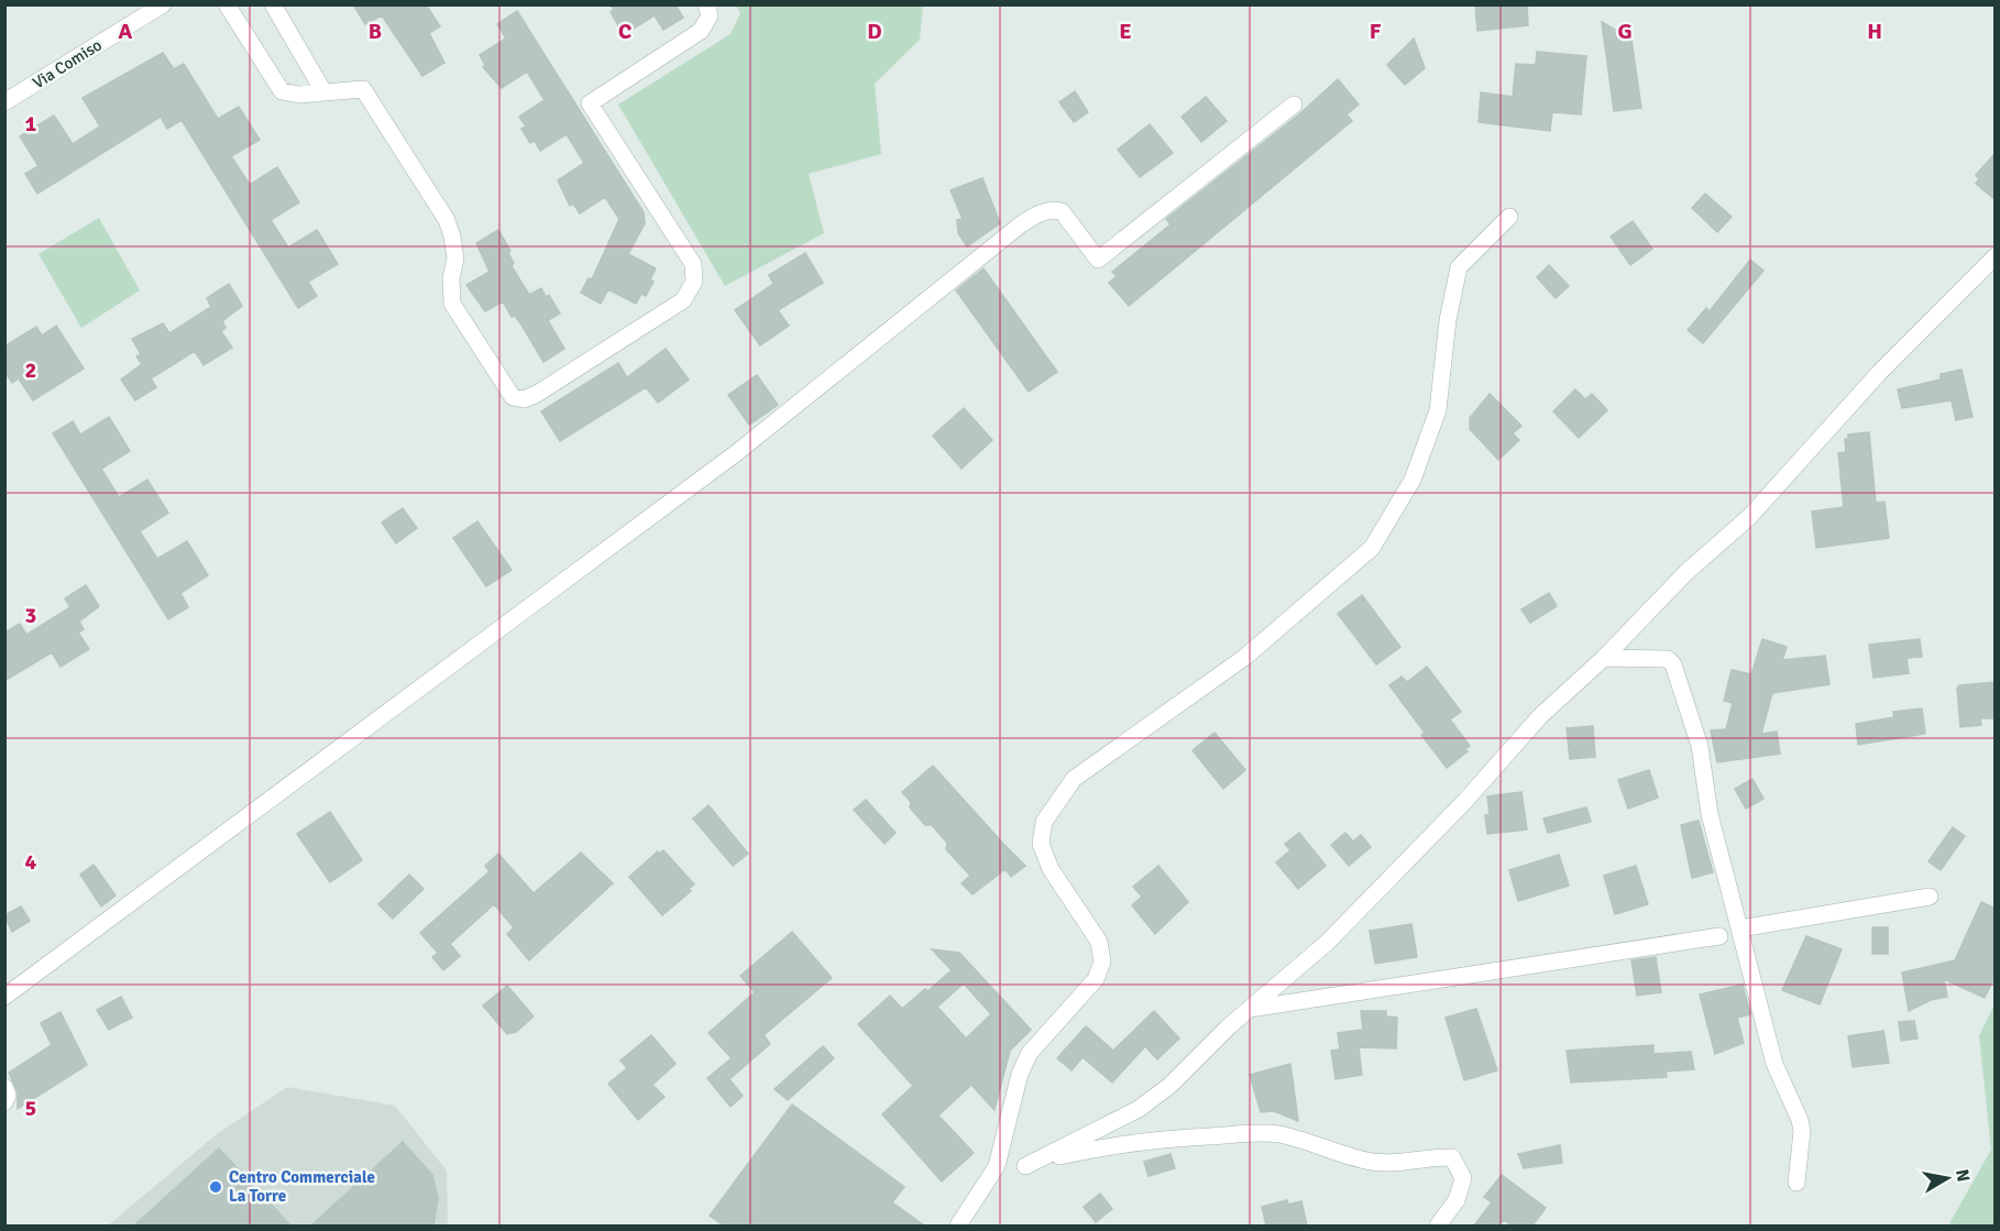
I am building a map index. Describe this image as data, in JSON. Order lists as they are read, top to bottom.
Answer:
{
  "streets": {
    "street": ["Via Comiso"]
  },
  "places": ["Centro Commerciale La Torre"],
  "north": "right",
  "grid": {
    "columns": [
      "A",
      "B",
      "C",
      "D",
      "E",
      "F",
      "G",
      "H"
    ],
    "rows": [
      "1",
      "2",
      "3",
      "4",
      "5"
    ]
  }
}
